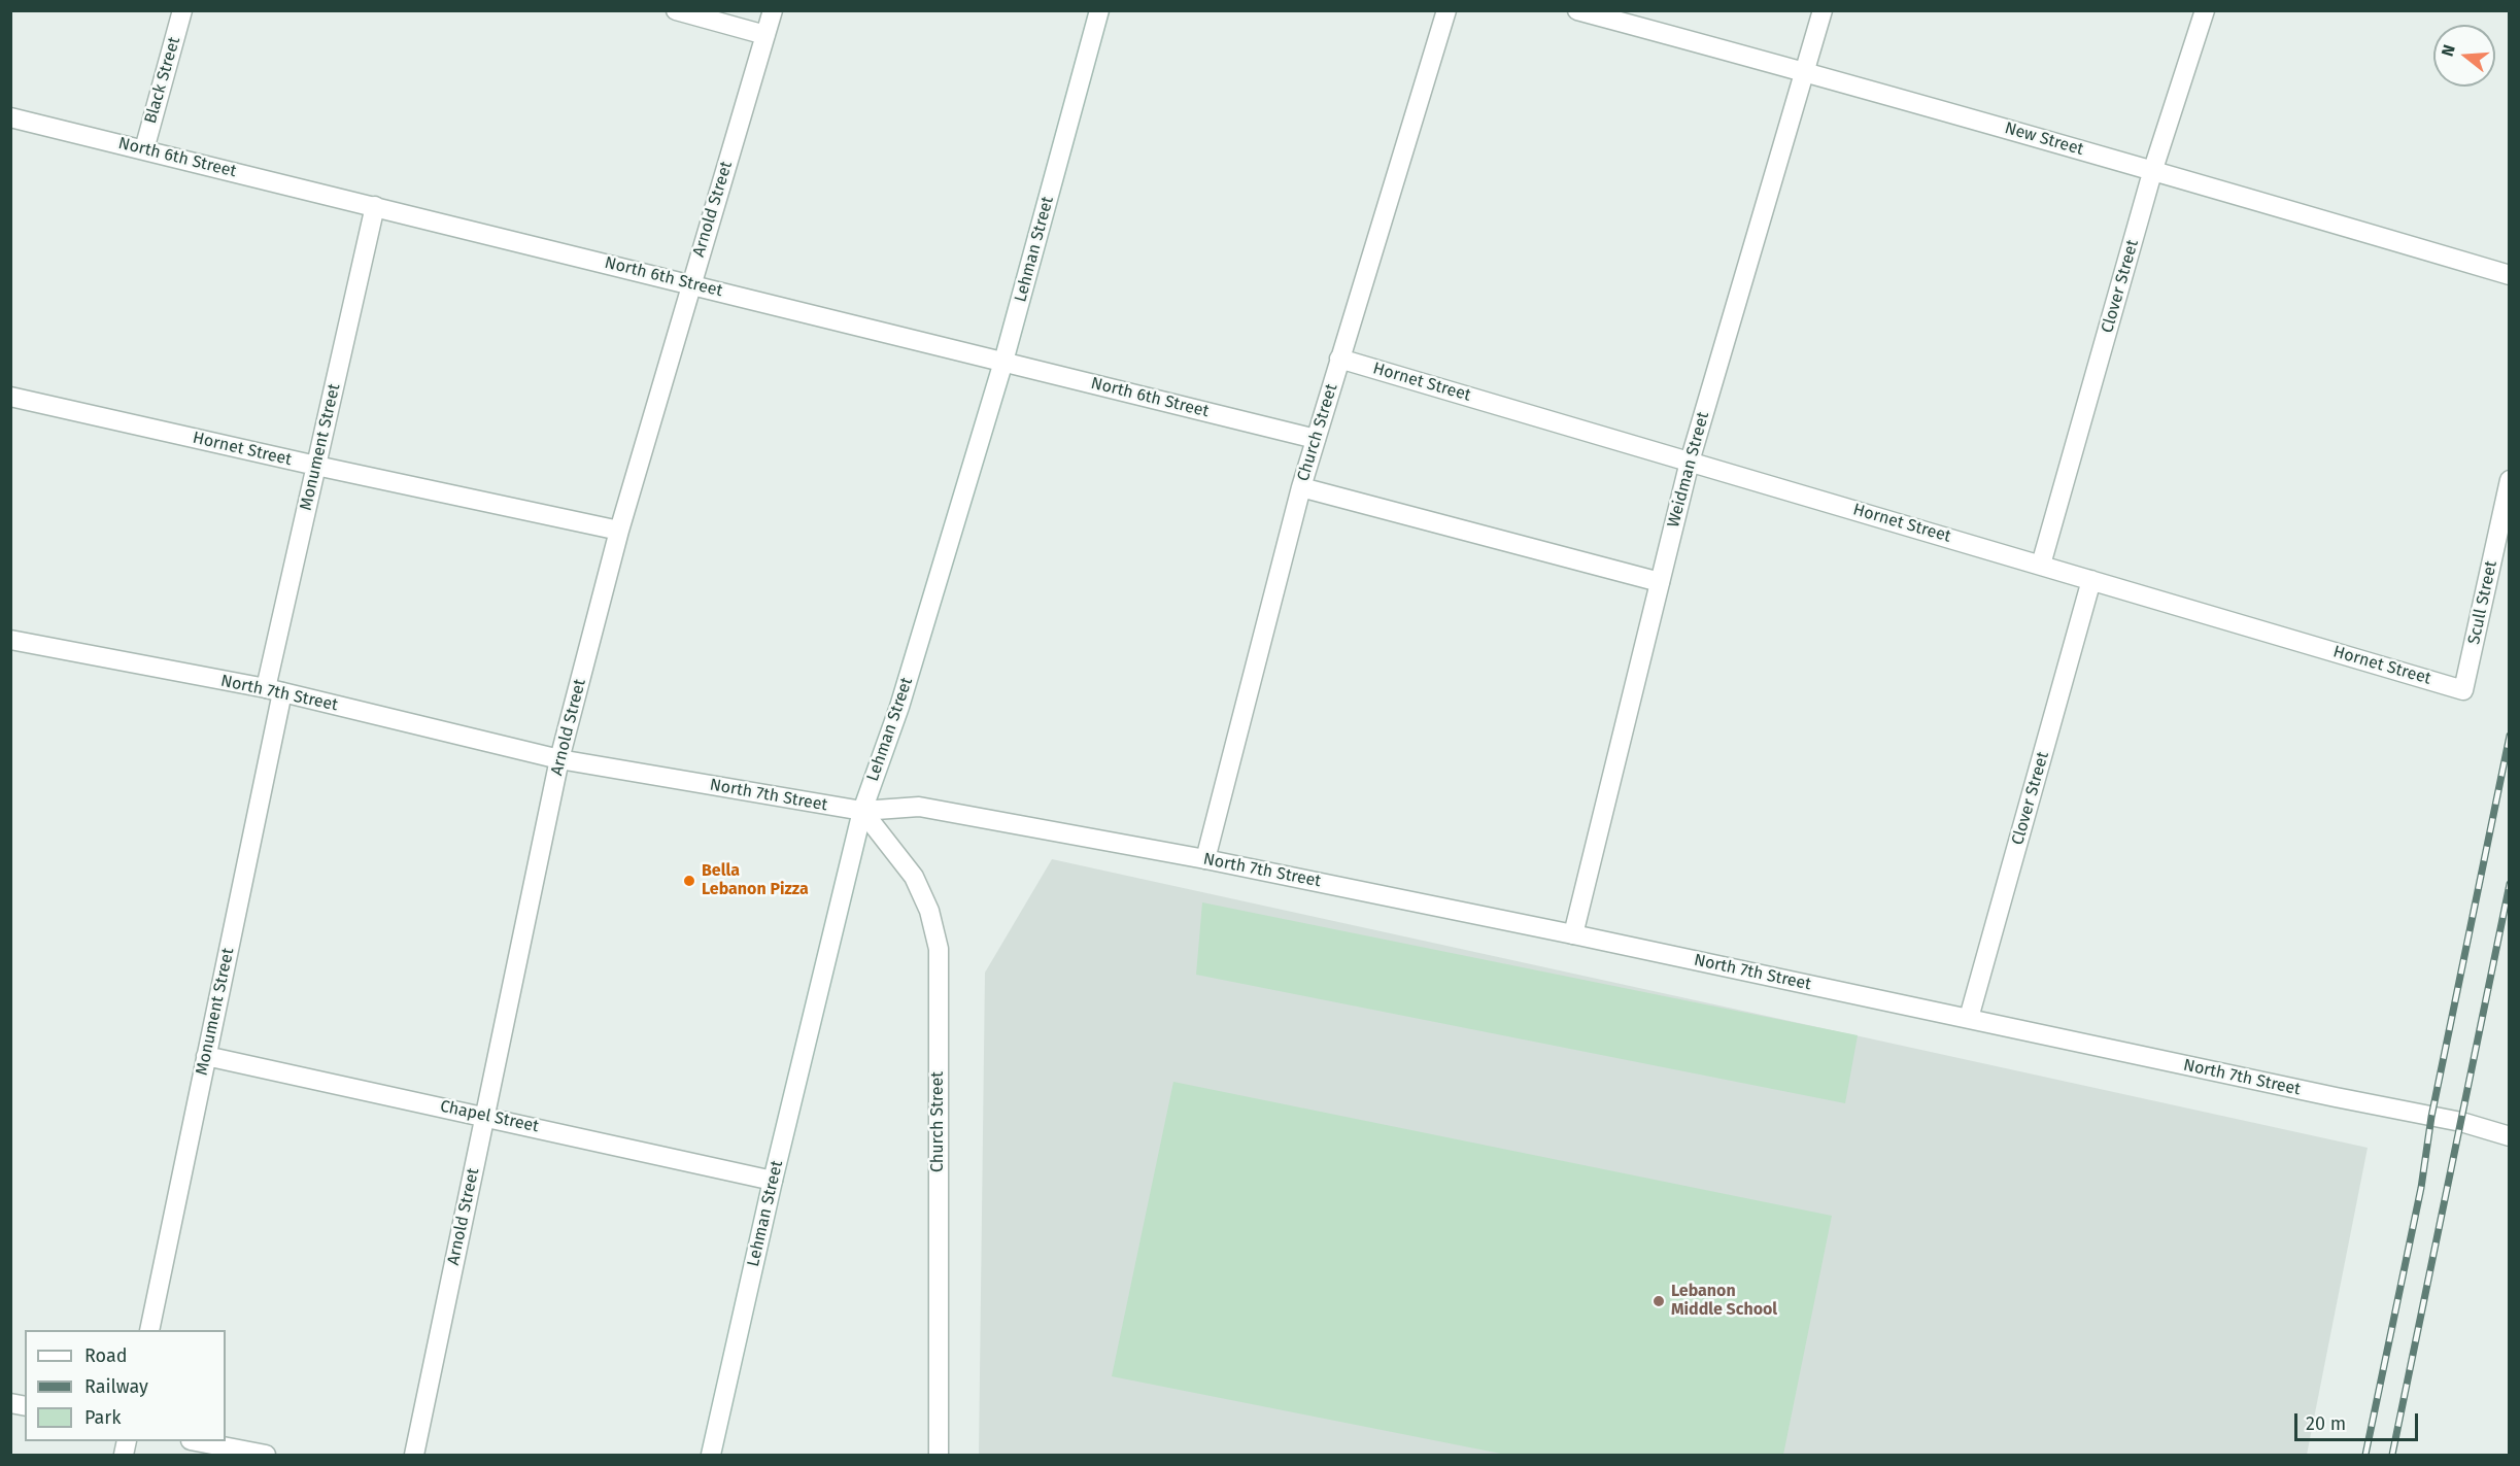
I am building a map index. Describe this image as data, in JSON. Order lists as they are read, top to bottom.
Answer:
{
  "streets": {
    "street": [
      "Black Street",
      "New Street",
      "North 6th Street",
      "Arnold Street",
      "Lehman Street",
      "Clover Street",
      "Hornet Street",
      "Church Street",
      "Monument Street",
      "Weidman Street",
      "Scull Street",
      "North 7th Street",
      "Chapel Street"
    ]
  },
  "crossings": [
    ["Black Street", "North 6th Street"],
    ["New Street", "Clover Street"],
    ["New Street", "Weidman Street"],
    ["North 6th Street", "Arnold Street"],
    ["North 6th Street", "Lehman Street"],
    ["North 6th Street", "Church Street"],
    ["North 6th Street", "Monument Street"],
    ["Arnold Street", "Hornet Street"],
    ["Arnold Street", "North 7th Street"],
    ["Arnold Street", "Chapel Street"],
    ["Lehman Street", "Church Street"],
    ["Lehman Street", "North 7th Street"],
    ["Lehman Street", "Chapel Street"],
    ["Clover Street", "Hornet Street"],
    ["Clover Street", "North 7th Street"],
    ["Hornet Street", "Church Street"],
    ["Hornet Street", "Monument Street"],
    ["Hornet Street", "Weidman Street"],
    ["Hornet Street", "Scull Street"],
    ["Church Street", "North 7th Street"],
    ["Monument Street", "North 7th Street"],
    ["Monument Street", "Chapel Street"],
    ["Weidman Street", "North 7th Street"]
  ],
  "places": ["Bella Lebanon Pizza", "Lebanon Middle School"],
  "legend": ["Road", "Railway", "Park"],
  "scale_bar": "20 m",
  "north": "left"
}
